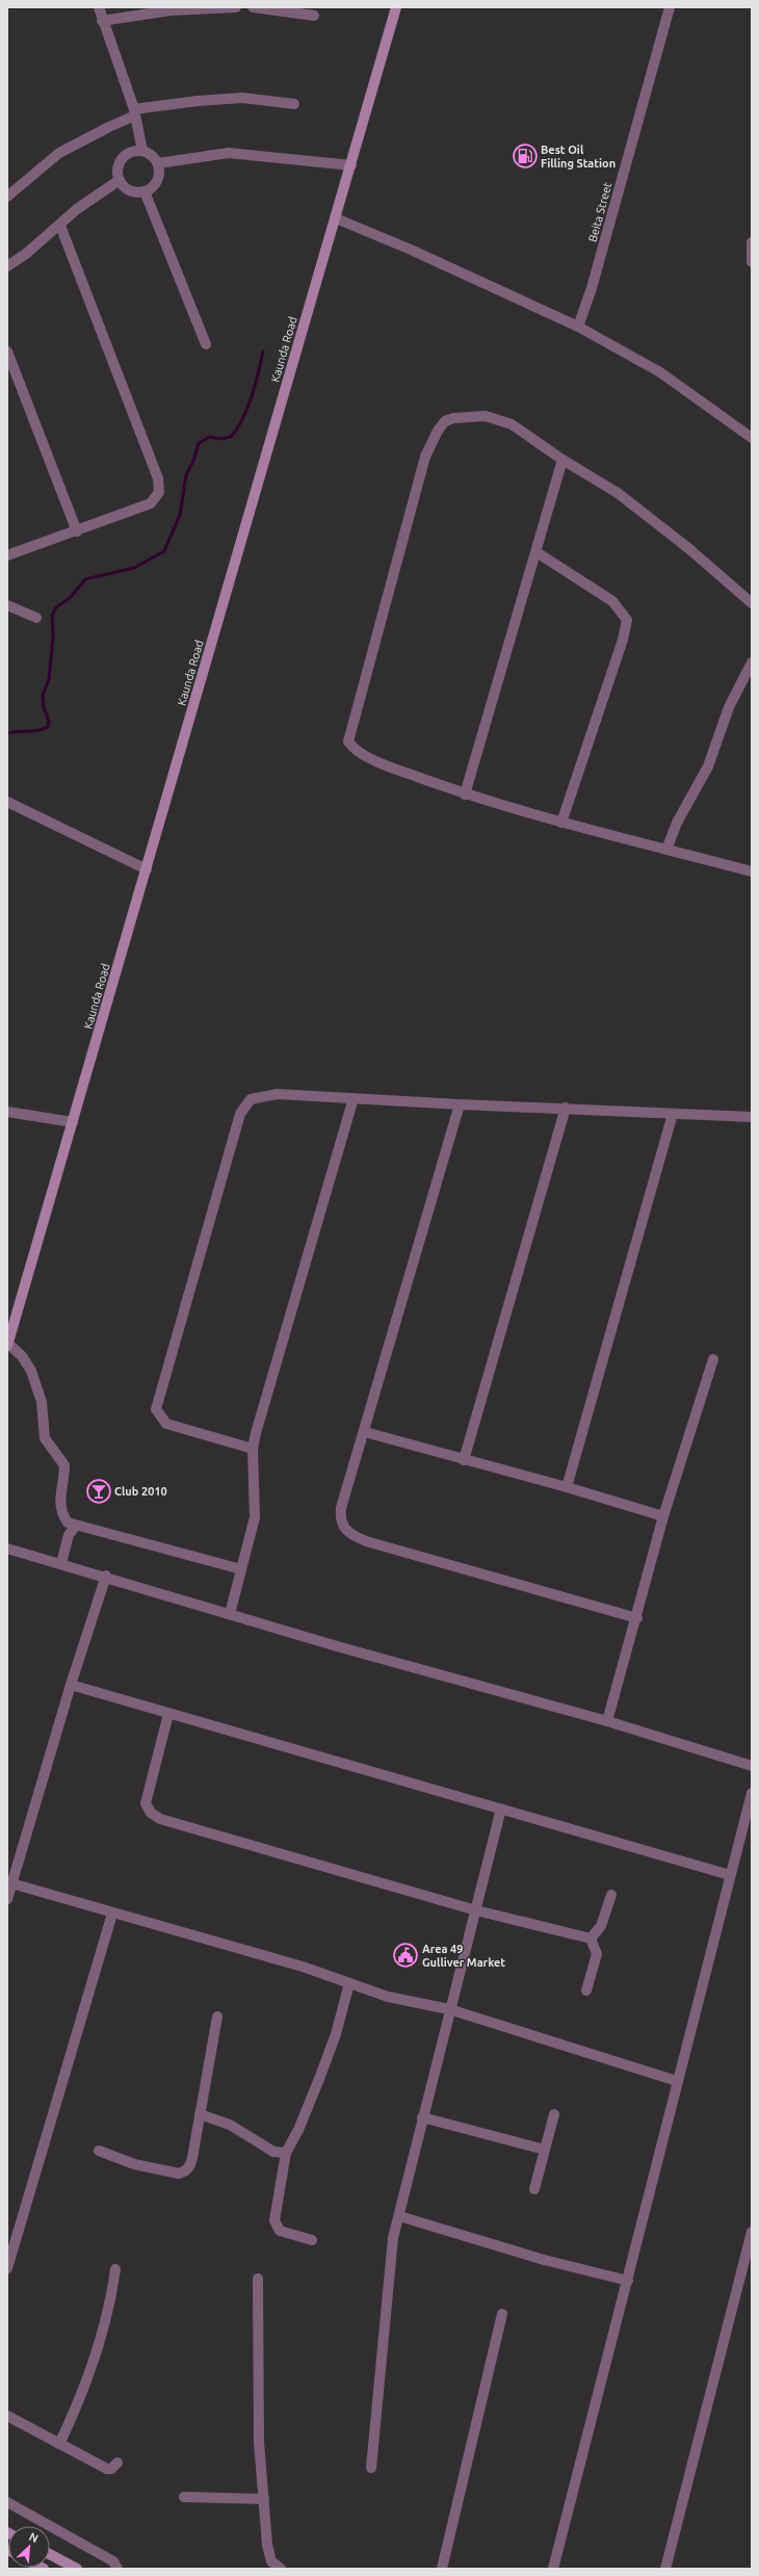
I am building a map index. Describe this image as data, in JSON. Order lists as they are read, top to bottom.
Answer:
{
  "streets": {
    "main road": ["Kaunda Road"],
    "street": ["Beita Street"]
  },
  "places": {
    "fuel station": ["Best Oil Filling Station"],
    "bar": ["Club 2010"],
    "public building": ["Area 49 Gulliver Market"]
  },
  "north": "top right"
}
